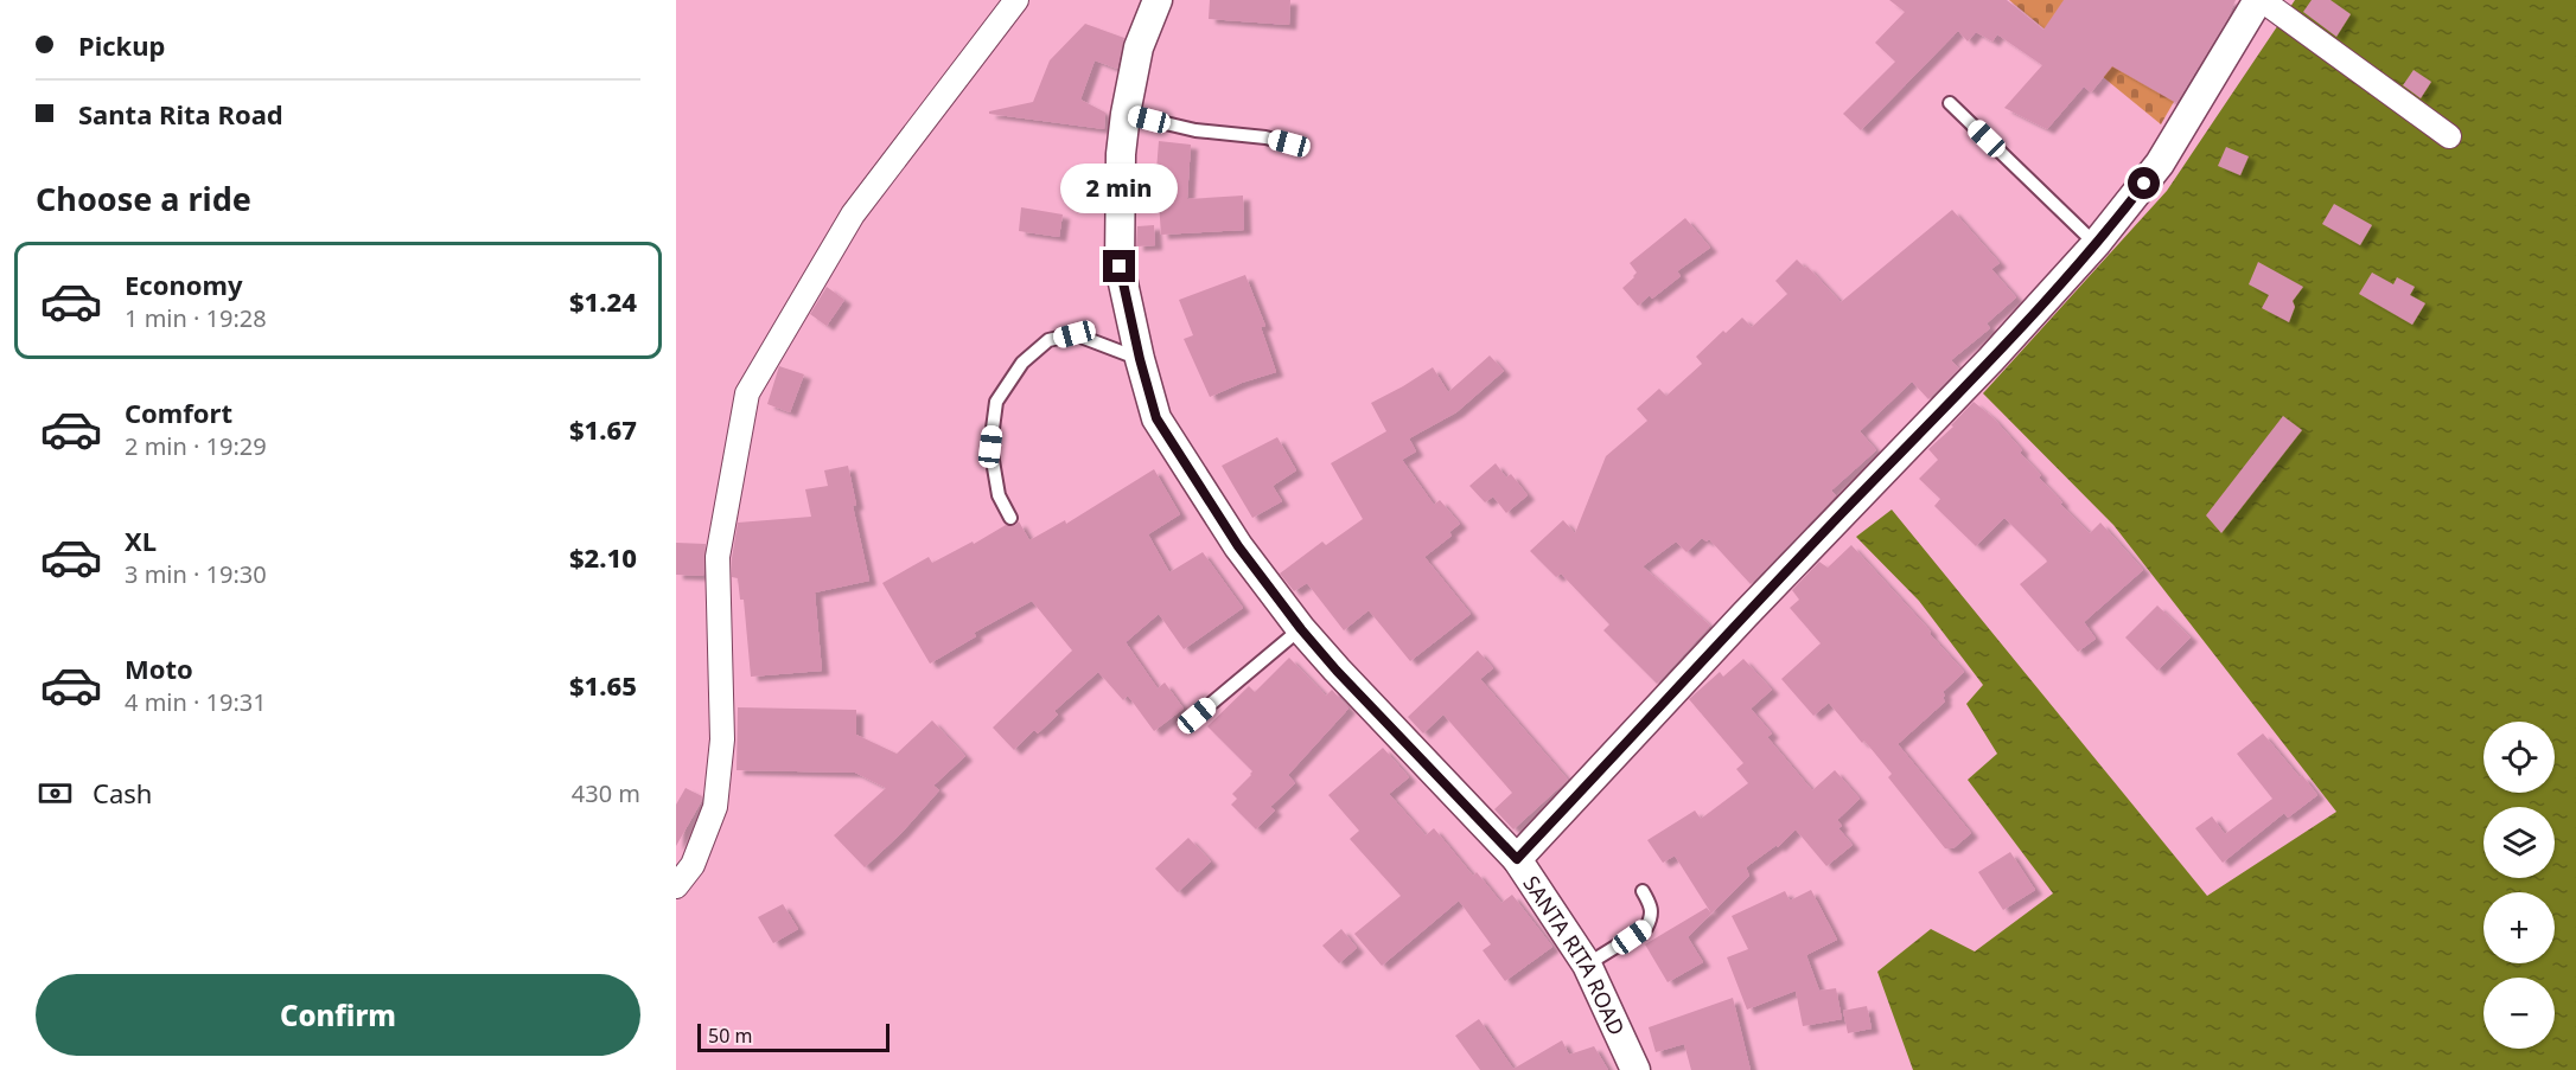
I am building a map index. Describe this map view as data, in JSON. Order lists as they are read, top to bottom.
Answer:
{
  "streets": {
    "street": ["SANTA RITA ROAD"]
  },
  "scale_bar": "50 m",
  "page": {
    "banner": ["Pickup", "Santa Rita Road"],
    "heading": "Choose a ride",
    "bubble": "2 min",
    "list": [
      {
        "name": "Economy",
        "note": "1 min · 19:28",
        "value": "$1.24"
      },
      {
        "name": "Comfort",
        "note": "2 min · 19:29",
        "value": "$1.67"
      },
      {
        "name": "XL",
        "note": "3 min · 19:30",
        "value": "$2.10"
      },
      {
        "name": "Moto",
        "note": "4 min · 19:31",
        "value": "$1.65"
      }
    ],
    "map_buttons": ["+", "−"],
    "pay": ["Cash", "430 m"],
    "buttons": "Confirm",
    "scale": "50 m"
  }
}
